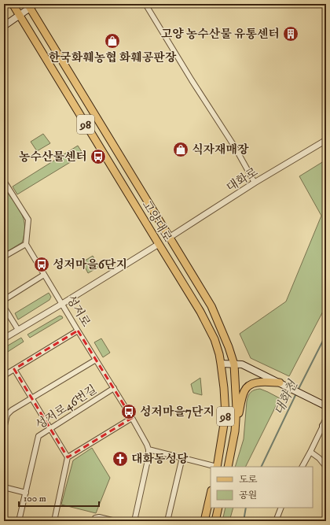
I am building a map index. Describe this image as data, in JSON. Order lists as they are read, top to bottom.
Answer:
{
  "streets": {
    "main road": ["98", "고양대로"],
    "street": ["대화로", "성저로", "성저로46번길"]
  },
  "crossings": [
    ["대화로", "고양대로"],
    ["성저로", "성저로46번길"]
  ],
  "water": ["대화천"],
  "places": {
    "building": ["고양 농수산물 유통센터"],
    "shop": ["한국화훼농협 화훼공판장", "식자재매장"],
    "bus stop": ["농수산물센터", "성저마을6단지", "성저마을7단지"],
    "church": ["대화동성당"]
  },
  "legend": ["도로", "공원"],
  "scale_bar": "100 m"
}
